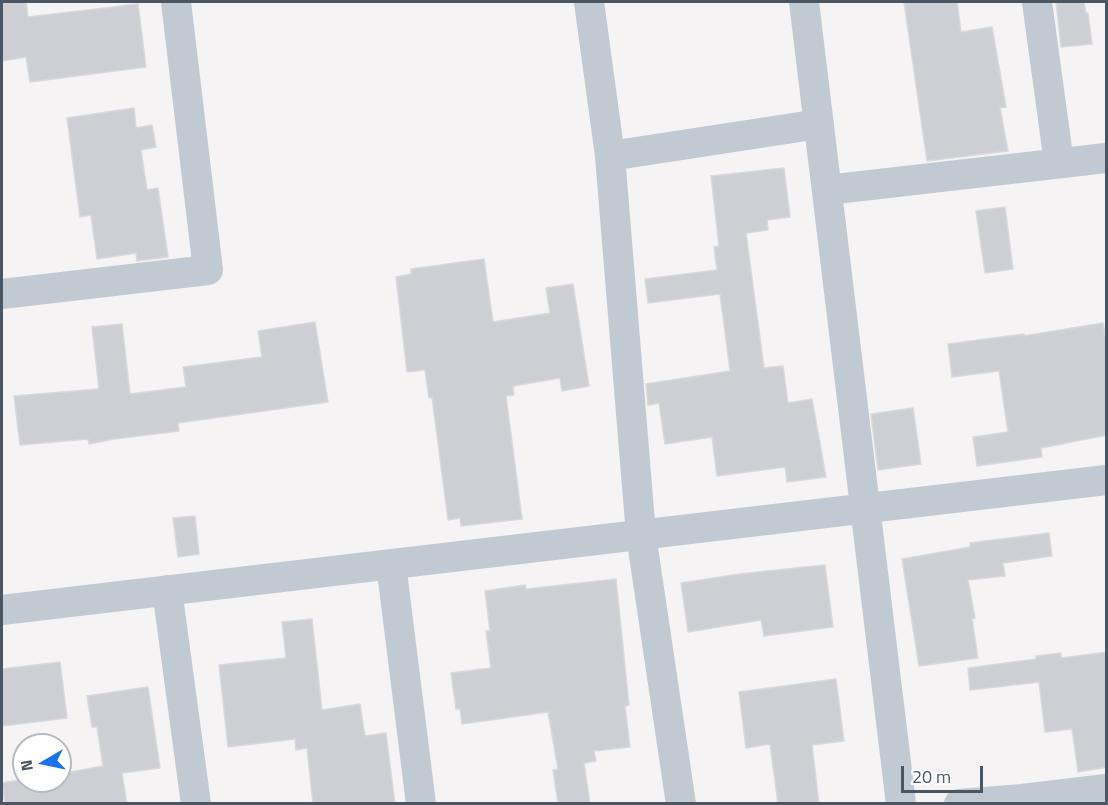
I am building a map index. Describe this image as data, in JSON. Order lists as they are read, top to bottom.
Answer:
{
  "scale_bar": "20 m",
  "north": "left"
}
